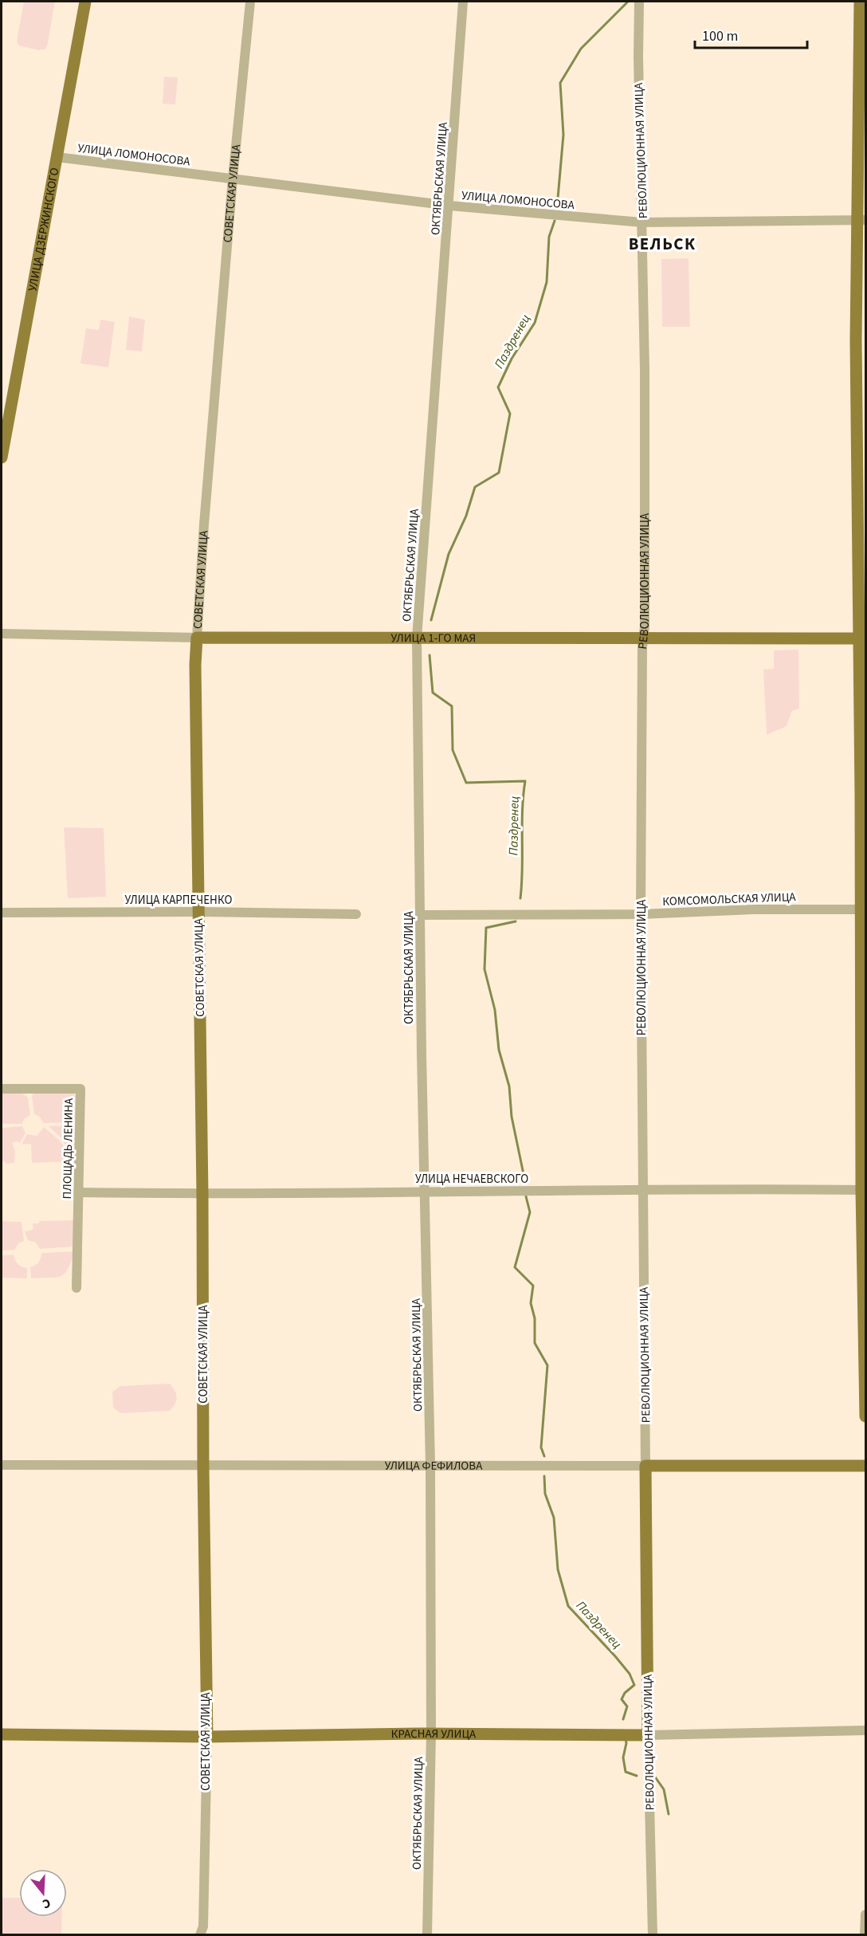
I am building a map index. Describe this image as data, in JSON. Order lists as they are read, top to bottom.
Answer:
{
  "streets": {
    "main road": [
      "РЕВОЛЮЦИОННАЯ УЛИЦА",
      "СОВЕТСКАЯ УЛИЦА",
      "УЛИЦА ДЗЕРЖИНСКОГО",
      "УЛИЦА 1-ГО МАЯ",
      "УЛИЦА ФЕФИЛОВА",
      "КРАСНАЯ УЛИЦА"
    ],
    "street": [
      "УЛИЦА ЛОМОНОСОВА",
      "ОКТЯБРЬСКАЯ УЛИЦА",
      "КОМСОМОЛЬСКАЯ УЛИЦА",
      "УЛИЦА КАРПЕЧЕНКО",
      "ПЛОЩАДЬ ЛЕНИНА",
      "УЛИЦА НЕЧАЕВСКОГО"
    ]
  },
  "crossings": [
    ["РЕВОЛЮЦИОННАЯ УЛИЦА", "УЛИЦА ЛОМОНОСОВА"],
    ["РЕВОЛЮЦИОННАЯ УЛИЦА", "УЛИЦА 1-ГО МАЯ"],
    ["РЕВОЛЮЦИОННАЯ УЛИЦА", "КОМСОМОЛЬСКАЯ УЛИЦА"],
    ["РЕВОЛЮЦИОННАЯ УЛИЦА", "УЛИЦА НЕЧАЕВСКОГО"],
    ["РЕВОЛЮЦИОННАЯ УЛИЦА", "УЛИЦА ФЕФИЛОВА"],
    ["РЕВОЛЮЦИОННАЯ УЛИЦА", "КРАСНАЯ УЛИЦА"],
    ["УЛИЦА ЛОМОНОСОВА", "ОКТЯБРЬСКАЯ УЛИЦА"],
    ["УЛИЦА ЛОМОНОСОВА", "СОВЕТСКАЯ УЛИЦА"],
    ["УЛИЦА ЛОМОНОСОВА", "УЛИЦА ДЗЕРЖИНСКОГО"],
    ["ОКТЯБРЬСКАЯ УЛИЦА", "УЛИЦА 1-ГО МАЯ"],
    ["ОКТЯБРЬСКАЯ УЛИЦА", "КОМСОМОЛЬСКАЯ УЛИЦА"],
    ["ОКТЯБРЬСКАЯ УЛИЦА", "УЛИЦА НЕЧАЕВСКОГО"],
    ["ОКТЯБРЬСКАЯ УЛИЦА", "УЛИЦА ФЕФИЛОВА"],
    ["ОКТЯБРЬСКАЯ УЛИЦА", "КРАСНАЯ УЛИЦА"],
    ["СОВЕТСКАЯ УЛИЦА", "УЛИЦА 1-ГО МАЯ"],
    ["СОВЕТСКАЯ УЛИЦА", "УЛИЦА КАРПЕЧЕНКО"],
    ["СОВЕТСКАЯ УЛИЦА", "УЛИЦА НЕЧАЕВСКОГО"],
    ["СОВЕТСКАЯ УЛИЦА", "УЛИЦА ФЕФИЛОВА"],
    ["СОВЕТСКАЯ УЛИЦА", "КРАСНАЯ УЛИЦА"],
    ["ПЛОЩАДЬ ЛЕНИНА", "УЛИЦА НЕЧАЕВСКОГО"]
  ],
  "districts": ["ВЕЛЬСК"],
  "water": ["Паздренец"],
  "scale_bar": "100 m",
  "north": "bottom"
}
